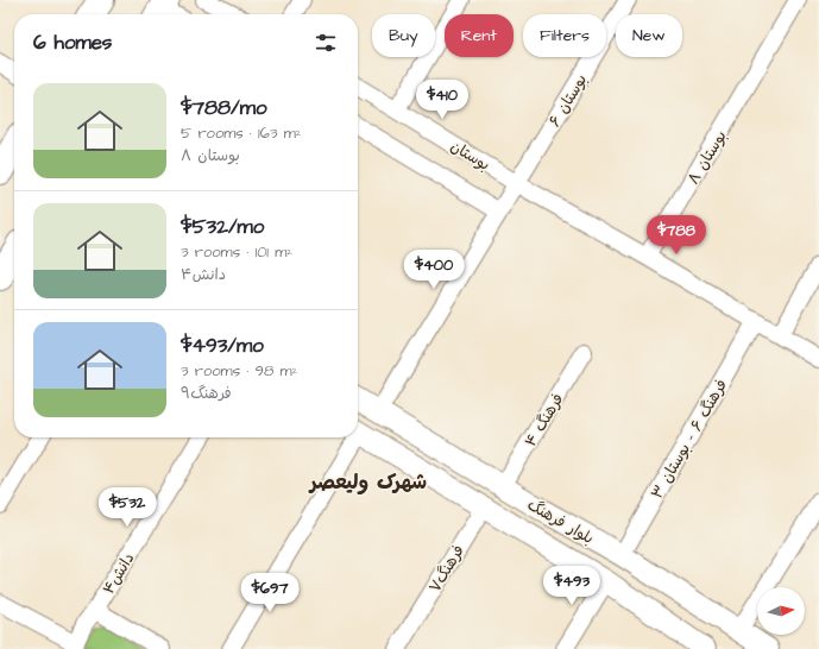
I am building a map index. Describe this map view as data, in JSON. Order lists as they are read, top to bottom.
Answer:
{
  "streets": {
    "street": [
      "بوستان ۶",
      "بوستان",
      "بوستان ۸",
      "فرهنگ ۴",
      "فرهنگ ۶ - بوستان ۳",
      "بلوار فرهنگ",
      "فرهنگ۷",
      "دانش۴"
    ]
  },
  "crossings": [
    ["بوستان ۶", "بوستان"],
    ["بوستان ۶", "بلوار فرهنگ"],
    ["بوستان", "بوستان ۸"],
    ["بوستان", "فرهنگ ۶ - بوستان ۳"],
    ["فرهنگ ۴", "بلوار فرهنگ"],
    ["فرهنگ ۶ - بوستان ۳", "بلوار فرهنگ"],
    ["بلوار فرهنگ", "فرهنگ۷"]
  ],
  "districts": ["شهرک ولیعصر"],
  "north": "right",
  "page": {
    "chip": [
      "Buy",
      "Rent",
      "Filters",
      "New"
    ],
    "heading": "6 homes",
    "list": [
      {
        "name": "$788/mo",
        "note": "5 rooms · 163 m² · بوستان ۸"
      },
      {
        "name": "$532/mo",
        "note": "3 rooms · 101 m² · دانش۴"
      },
      {
        "name": "$493/mo",
        "note": "3 rooms · 98 m² · فرهنگ۹"
      }
    ],
    "price": [
      "$410",
      "$788",
      "$400",
      "$532",
      "$493",
      "$697"
    ]
  }
}
